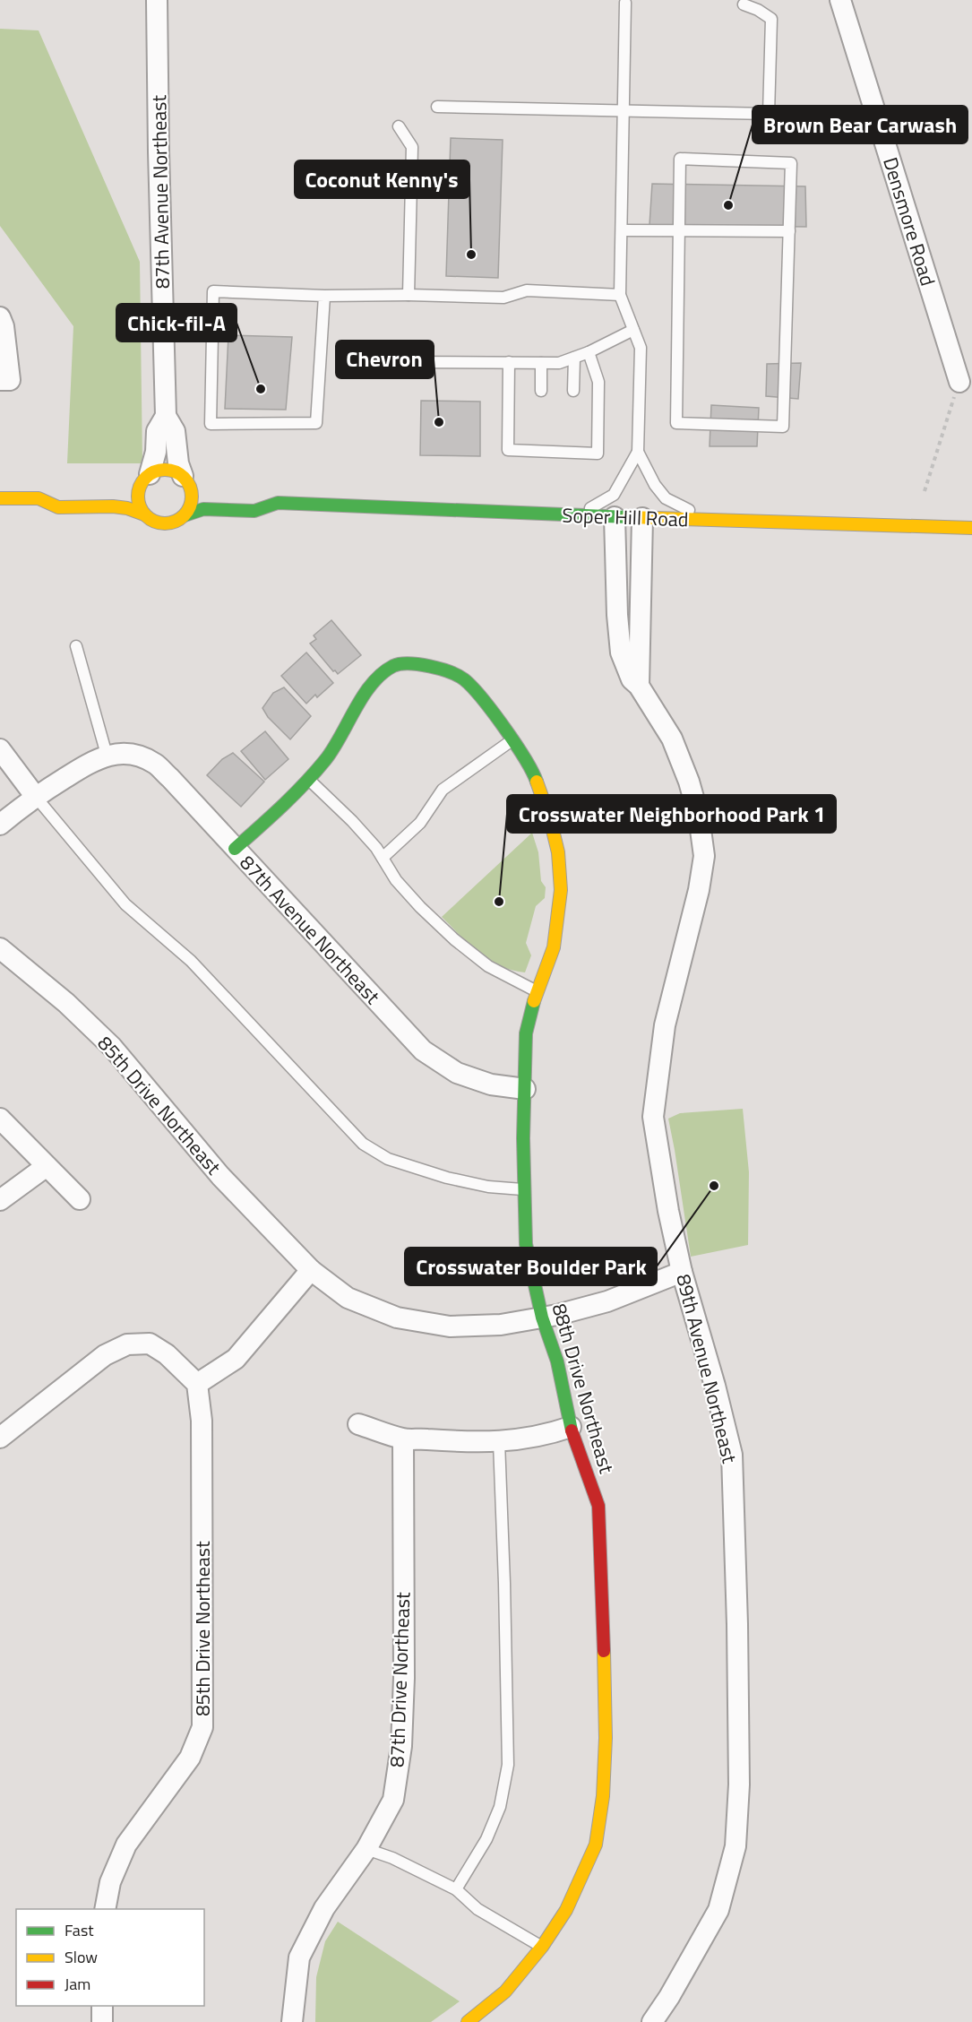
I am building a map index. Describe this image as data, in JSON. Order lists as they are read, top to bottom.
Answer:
{
  "streets": {
    "street": [
      "87th Avenue Northeast",
      "Densmore Road",
      "Soper Hill Road",
      "85th Drive Northeast",
      "89th Avenue Northeast",
      "88th Drive Northeast",
      "87th Drive Northeast"
    ]
  },
  "crossings": [
    ["87th Avenue Northeast", "88th Drive Northeast"],
    ["Soper Hill Road", "89th Avenue Northeast"],
    ["85th Drive Northeast", "89th Avenue Northeast"],
    ["85th Drive Northeast", "88th Drive Northeast"]
  ],
  "places": [
    "Brown Bear Carwash",
    "Coconut Kenny's",
    "Chick-fil-A",
    "Chevron",
    "Crosswater Neighborhood Park 1",
    "Crosswater Boulder Park"
  ],
  "legend": ["Fast", "Slow", "Jam"]
}
